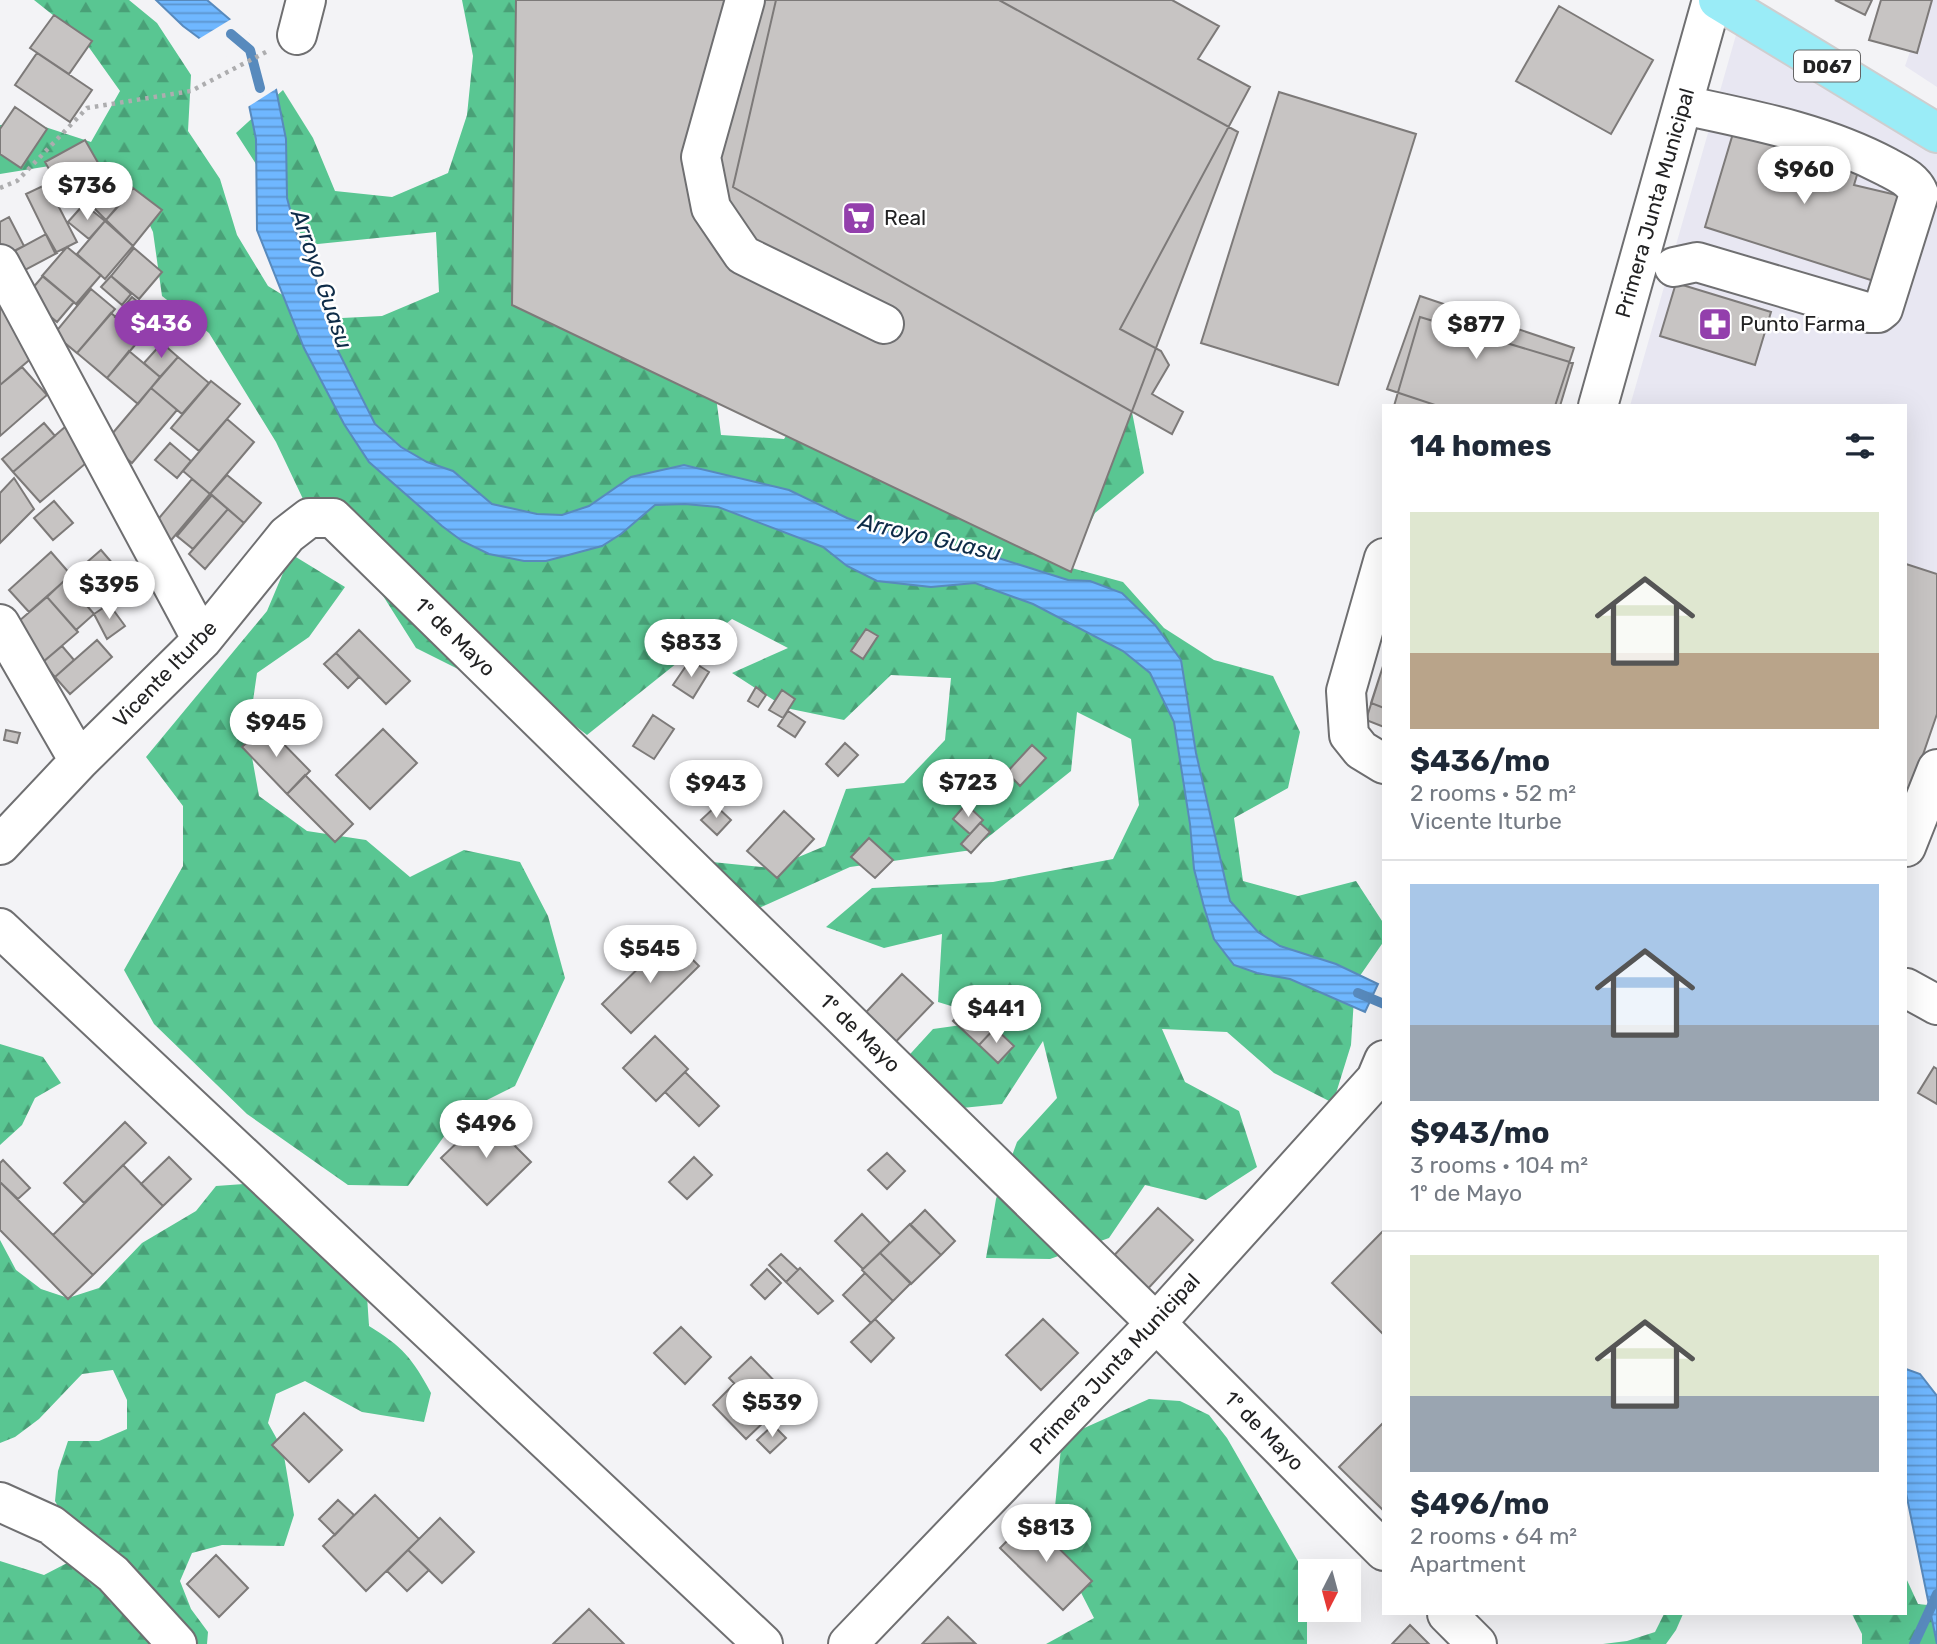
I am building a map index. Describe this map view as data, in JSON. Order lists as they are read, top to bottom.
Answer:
{
  "streets": {
    "main road": ["D067"],
    "street": ["Primera Junta Municipal", "1º de Mayo", "Vicente Iturbe"]
  },
  "crossings": [
    ["D067", "Primera Junta Municipal"],
    ["Primera Junta Municipal", "1º de Mayo"],
    ["1º de Mayo", "Vicente Iturbe"]
  ],
  "water": ["Arroyo Guasu"],
  "places": {
    "supermarket": ["Real"],
    "pharmacy": ["Punto Farma"]
  },
  "north": "bottom",
  "page": {
    "price": [
      "$960",
      "$736",
      "$436",
      "$877",
      "$395",
      "$833",
      "$945",
      "$723",
      "$943",
      "$545",
      "$441",
      "$496",
      "$539",
      "$813"
    ],
    "heading": "14 homes",
    "list": [
      {
        "name": "$436/mo",
        "note": "2 rooms · 52 m² · Vicente Iturbe"
      },
      {
        "name": "$943/mo",
        "note": "3 rooms · 104 m² · 1º de Mayo"
      },
      {
        "name": "$496/mo",
        "note": "2 rooms · 64 m² · Apartment"
      }
    ]
  }
}
